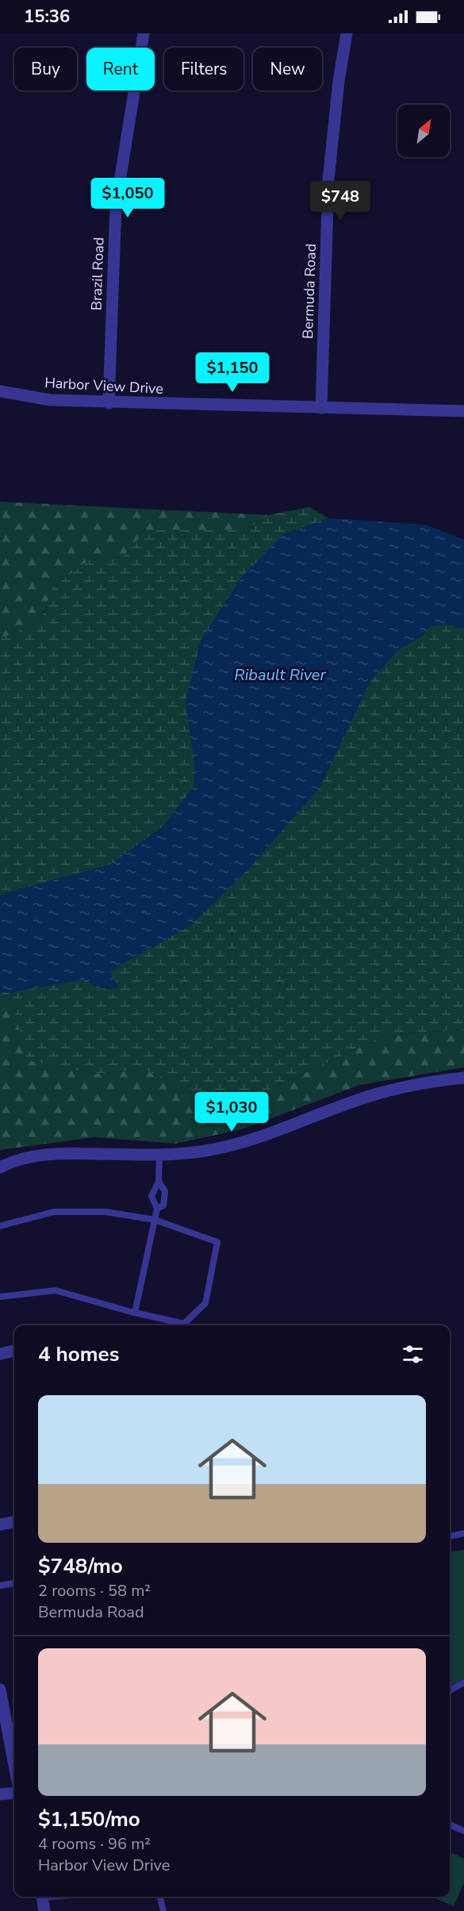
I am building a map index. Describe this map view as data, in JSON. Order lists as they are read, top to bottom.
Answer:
{
  "streets": {
    "street": ["Brazil Road", "Bermuda Road", "Harbor View Drive"]
  },
  "crossings": [
    ["Brazil Road", "Harbor View Drive"],
    ["Bermuda Road", "Harbor View Drive"]
  ],
  "water": ["Ribault River"],
  "north": "top right",
  "page": {
    "status": "15:36",
    "chip": [
      "Buy",
      "Rent",
      "Filters",
      "New"
    ],
    "price": [
      "$1,050",
      "$748",
      "$1,150",
      "$1,030"
    ],
    "heading": "4 homes",
    "list": [
      {
        "name": "$748/mo",
        "note": "2 rooms · 58 m² · Bermuda Road"
      },
      {
        "name": "$1,150/mo",
        "note": "4 rooms · 96 m² · Harbor View Drive"
      }
    ]
  }
}
